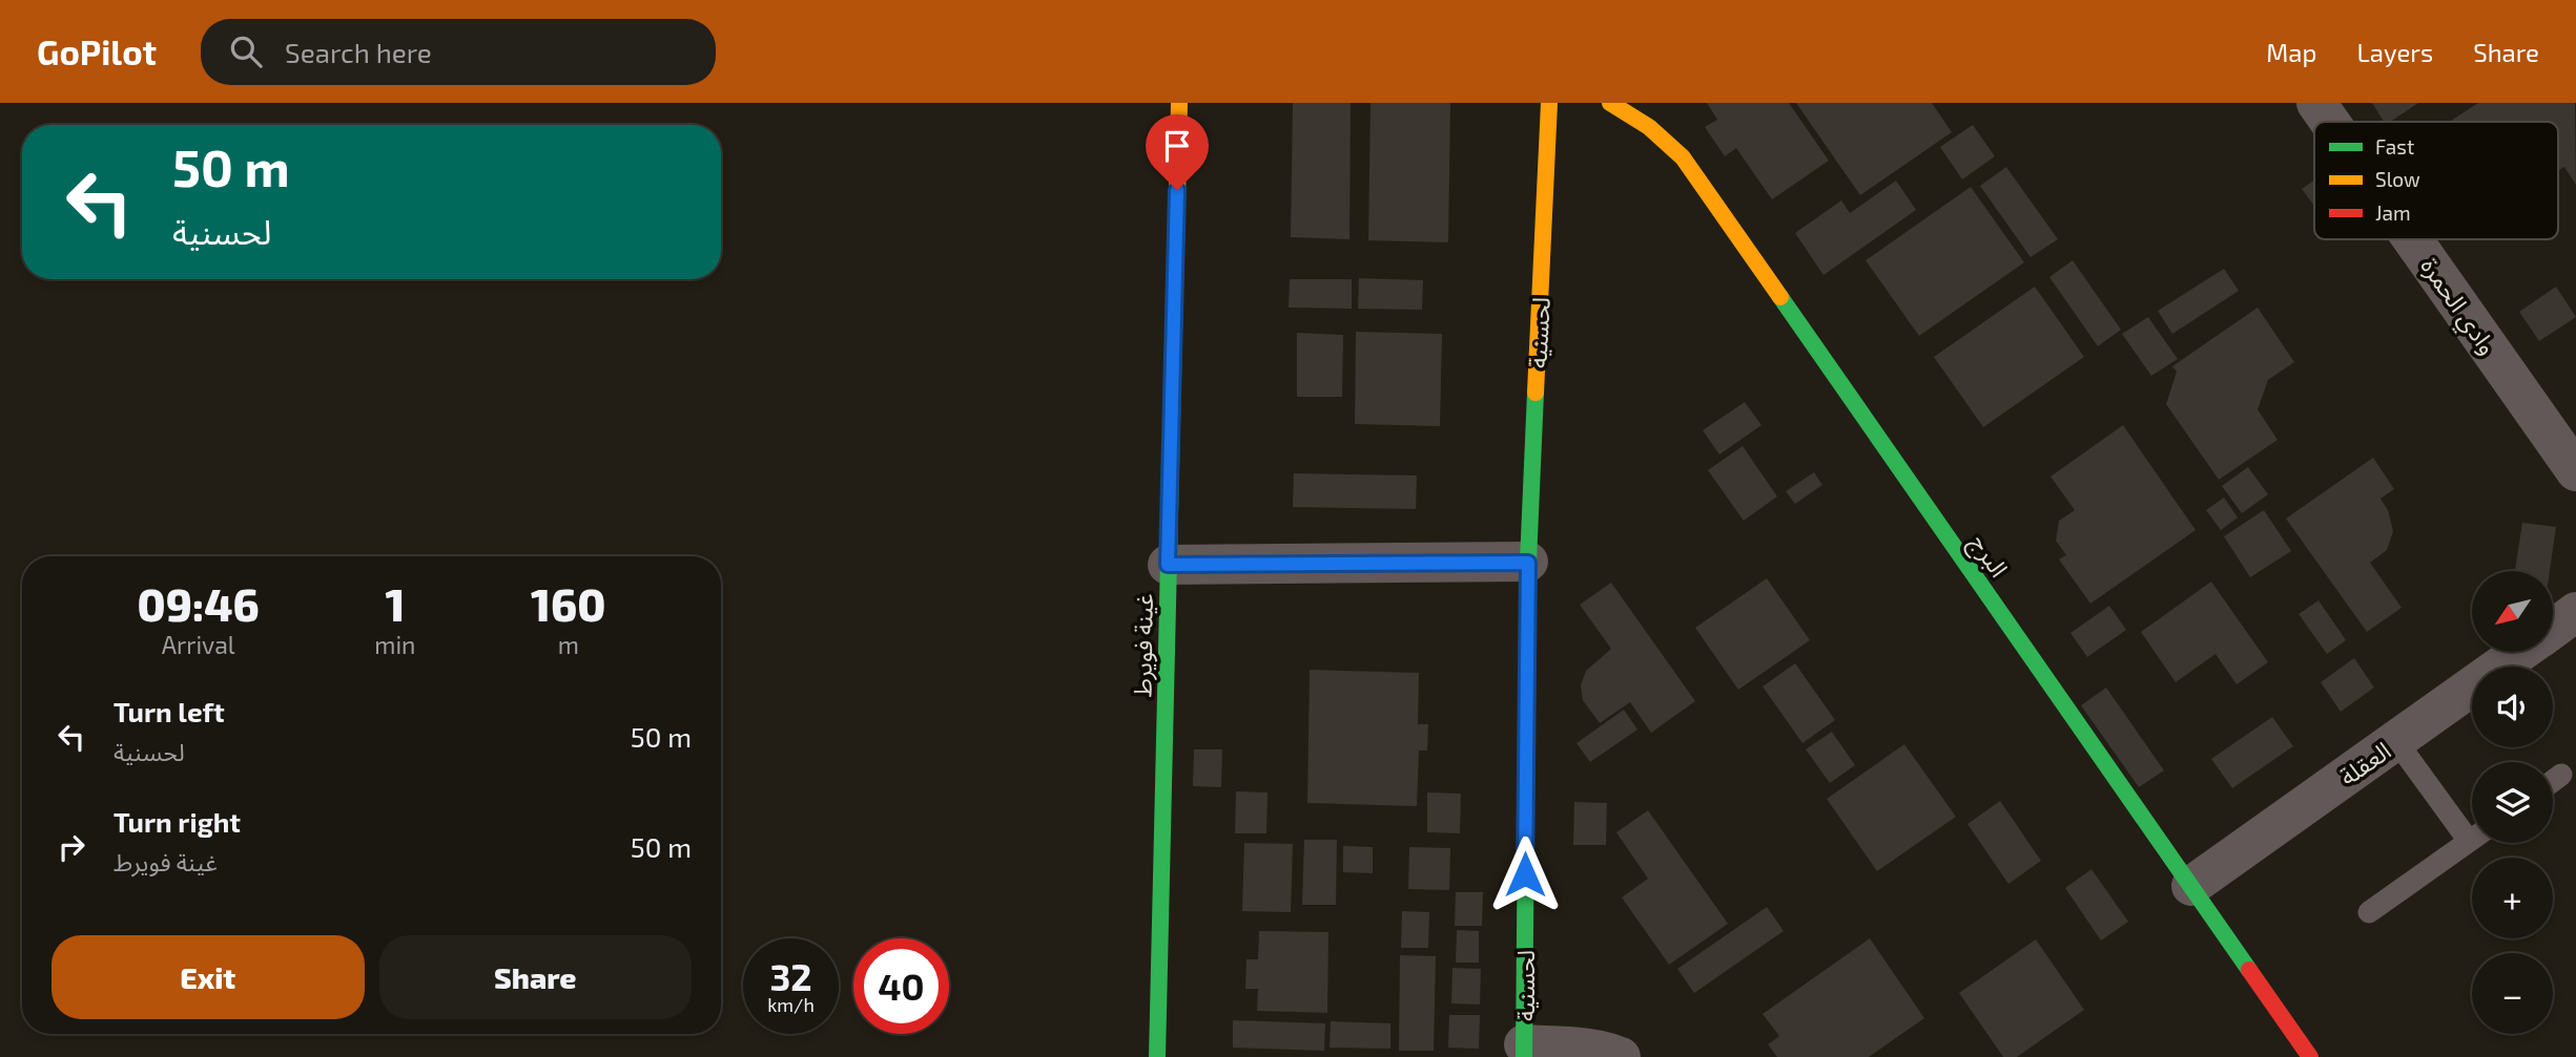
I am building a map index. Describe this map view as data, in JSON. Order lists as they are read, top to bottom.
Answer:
{
  "streets": {
    "street": [
      "وادي الحمرة",
      "لحسنية",
      "البرج",
      "غينة فويرط",
      "العقلة"
    ]
  },
  "crossings": [
    ["البرج", "العقلة"]
  ],
  "legend": ["Fast", "Slow", "Jam"],
  "north": "bottom left",
  "page": {
    "header": "GoPilot",
    "search": "Search here",
    "nav": ["Map", "Layers", "Share"],
    "turn": ["50 m", "لحسنية"],
    "eta": [
      "09:46",
      "Arrival",
      "1",
      "min",
      "160",
      "m"
    ],
    "map_buttons": ["+", "−"],
    "list": [
      {
        "name": "Turn left",
        "note": "لحسنية",
        "value": "50 m"
      },
      {
        "name": "Turn right",
        "note": "غينة فويرط",
        "value": "50 m"
      }
    ],
    "buttons": ["Exit", "Share"],
    "speed": "32 km/h",
    "limit": "40"
  }
}
